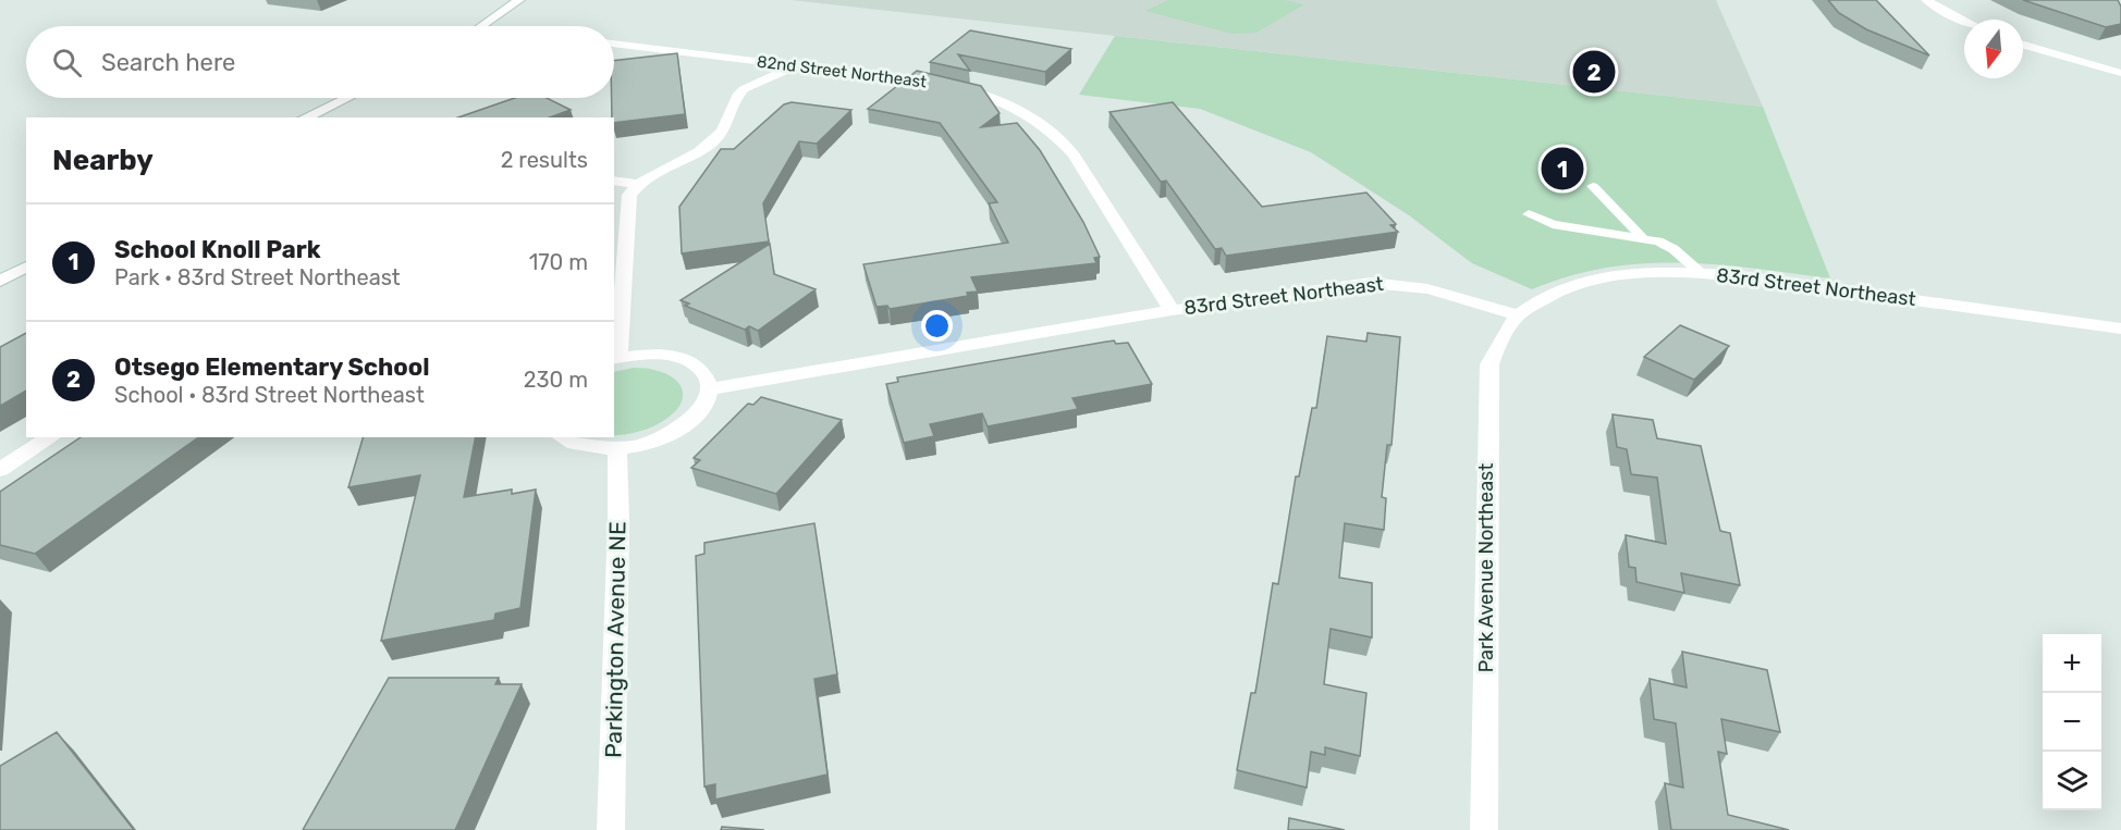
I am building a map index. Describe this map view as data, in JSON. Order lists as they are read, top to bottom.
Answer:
{
  "streets": {
    "street": [
      "82nd Street Northeast",
      "83rd Street Northeast",
      "Park Avenue Northeast",
      "Parkington Avenue NE"
    ]
  },
  "crossings": [
    ["82nd Street Northeast", "83rd Street Northeast"],
    ["83rd Street Northeast", "Park Avenue Northeast"]
  ],
  "north": "bottom",
  "page": {
    "search": "Search here",
    "pins": ["2", "1"],
    "heading": ["Nearby", "2 results"],
    "list": [
      {
        "mark": "1",
        "name": "School Knoll Park",
        "note": "Park · 83rd Street Northeast",
        "value": "170 m"
      },
      {
        "mark": "2",
        "name": "Otsego Elementary School",
        "note": "School · 83rd Street Northeast",
        "value": "230 m"
      }
    ],
    "map_buttons": ["+", "−"]
  }
}
